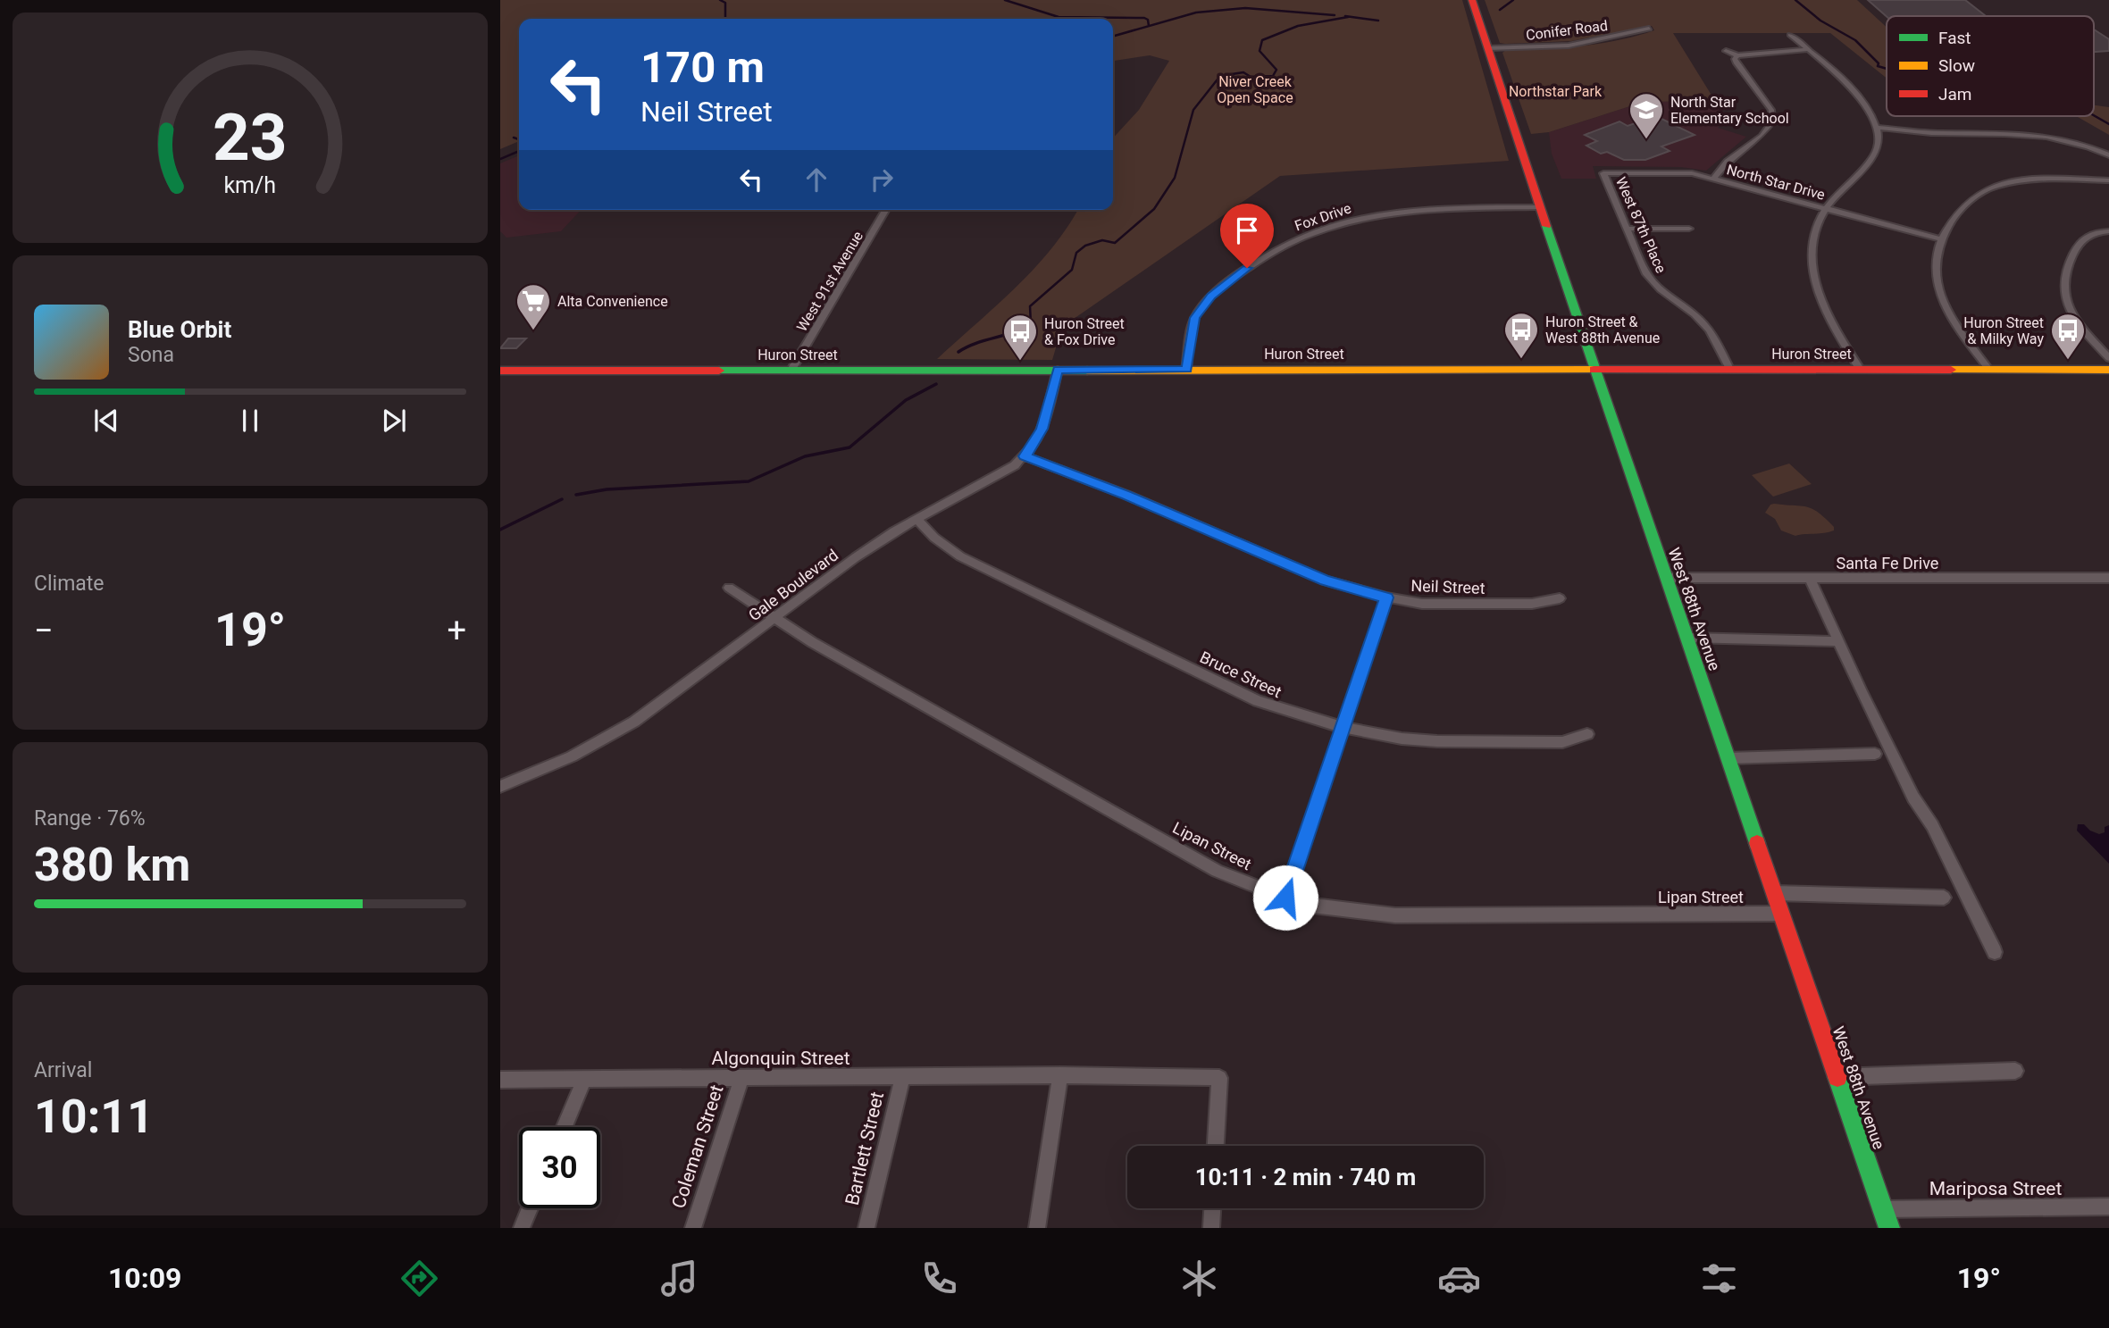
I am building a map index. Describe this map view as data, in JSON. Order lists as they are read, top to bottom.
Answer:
{
  "streets": {
    "main road": ["Huron Street", "West 88th Avenue"],
    "street": [
      "Conifer Road",
      "North Star Drive",
      "Fox Drive",
      "West 87th Place",
      "West 91st Avenue",
      "Santa Fe Drive",
      "Gale Boulevard",
      "Neil Street",
      "Bruce Street",
      "Lipan Street",
      "Algonquin Street",
      "Coleman Street",
      "Bartlett Street",
      "Mariposa Street"
    ]
  },
  "crossings": [
    ["Conifer Road", "West 88th Avenue"],
    ["North Star Drive", "West 87th Place"],
    ["Fox Drive", "Huron Street"],
    ["Fox Drive", "West 88th Avenue"],
    ["West 87th Place", "Huron Street"],
    ["West 91st Avenue", "Huron Street"],
    ["Huron Street", "Gale Boulevard"],
    ["Huron Street", "West 88th Avenue"],
    ["Santa Fe Drive", "West 88th Avenue"],
    ["Gale Boulevard", "Neil Street"],
    ["Gale Boulevard", "Bruce Street"],
    ["Gale Boulevard", "Lipan Street"],
    ["West 88th Avenue", "Lipan Street"],
    ["West 88th Avenue", "Mariposa Street"],
    ["Algonquin Street", "Coleman Street"],
    ["Algonquin Street", "Bartlett Street"]
  ],
  "parks": ["Niver Creek Open Space", "Northstar Park"],
  "places": {
    "school or university": ["North Star Elementary School"],
    "supermarket": ["Alta Convenience"],
    "bus stop": ["Huron Street & West 88th Avenue", "Huron Street & Milky Way", "Huron Street & Fox Drive"]
  },
  "legend": ["Fast", "Slow", "Jam"],
  "page": {
    "turn": ["170 m", "Neil Street"],
    "song": ["Blue Orbit", "Sona"],
    "tile": [
      "Climate",
      ["Range · 76%", "380 km"],
      ["Arrival", "10:11"]
    ],
    "heat": ["−", "19°", "+"],
    "limit": "30",
    "trip": "10:11 · 2 min · 740 m",
    "tabs": ["10:09", "19°"],
    "gauge": ["23", "km/h"]
  }
}
